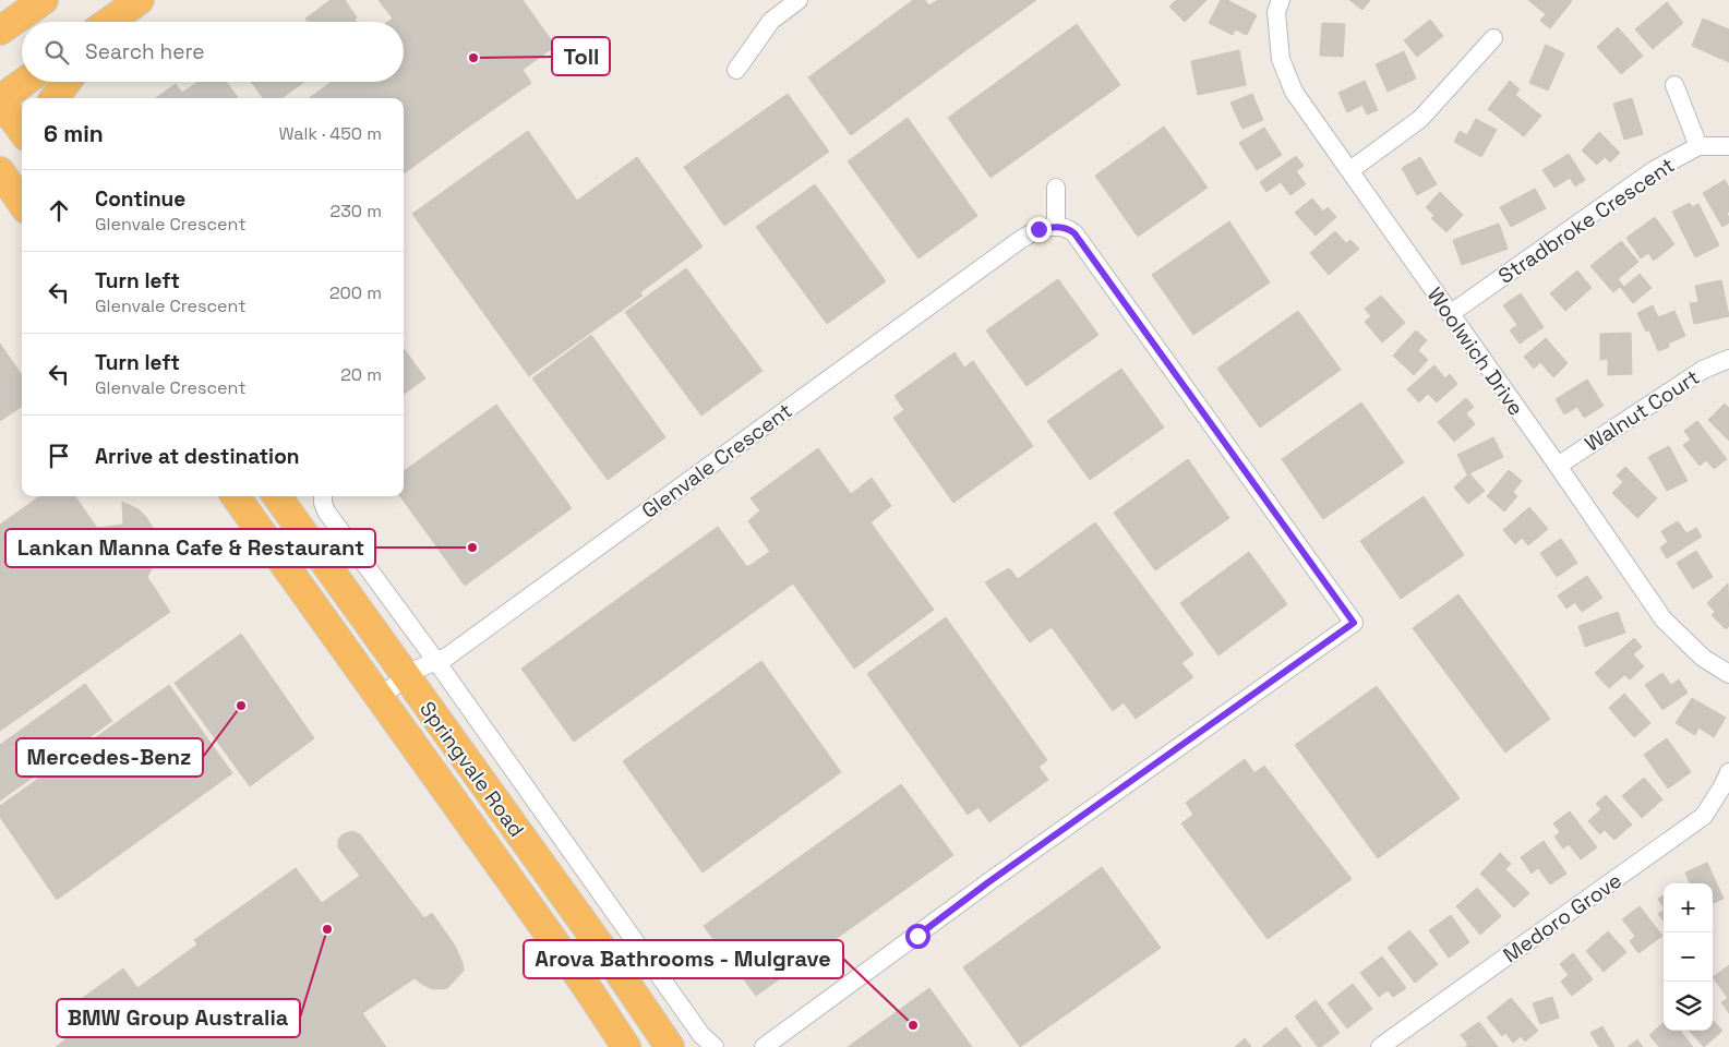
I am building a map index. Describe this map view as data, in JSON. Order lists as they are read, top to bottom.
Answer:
{
  "streets": {
    "highway": ["Springvale Road"],
    "street": [
      "Stradbroke Crescent",
      "Woolwich Drive",
      "Walnut Court",
      "Glenvale Crescent",
      "Medoro Grove"
    ]
  },
  "crossings": [
    ["Stradbroke Crescent", "Woolwich Drive"],
    ["Woolwich Drive", "Walnut Court"],
    ["Glenvale Crescent", "Springvale Road"]
  ],
  "places": [
    "Toll",
    "Lankan Manna Cafe & Restaurant",
    "Mercedes-Benz",
    "BMW Group Australia",
    "Arova Bathrooms - Mulgrave"
  ],
  "page": {
    "search": "Search here",
    "heading": ["6 min", "Walk · 450 m"],
    "list": [
      ["Continue", "Glenvale Crescent", "230 m"],
      ["Turn left", "Glenvale Crescent", "200 m"],
      ["Turn left", "Glenvale Crescent", "20 m"],
      "Arrive at destination"
    ],
    "map_buttons": ["+", "−"]
  }
}
